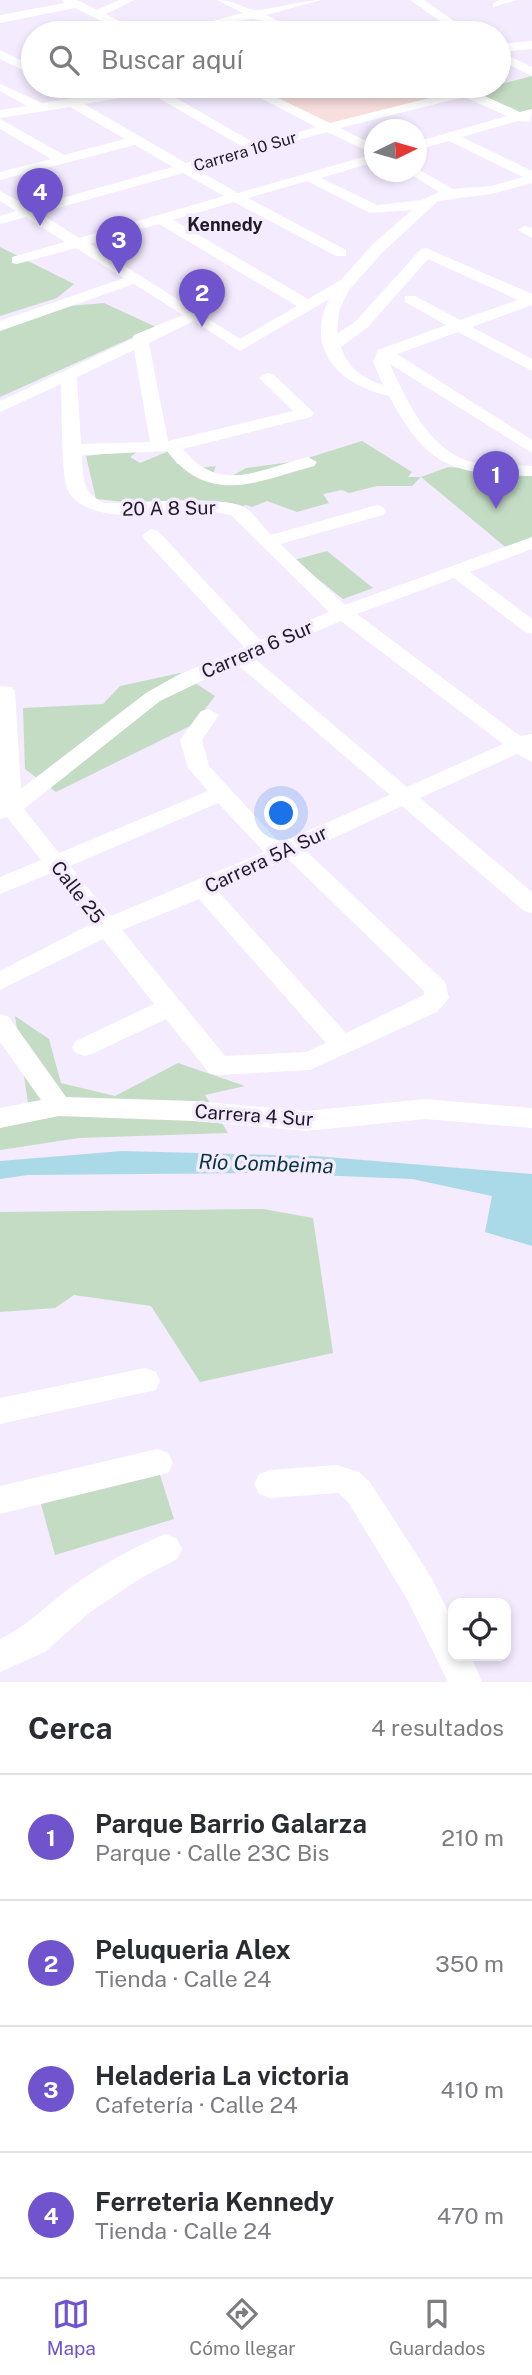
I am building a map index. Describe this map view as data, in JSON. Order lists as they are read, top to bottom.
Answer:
{
  "streets": {
    "street": [
      "Carrera 10 Sur",
      "20 A 8 Sur",
      "Carrera 6 Sur",
      "Carrera 5A Sur",
      "Calle 25",
      "Carrera 4 Sur"
    ]
  },
  "crossings": [
    ["20 A 8 Sur", "Carrera 6 Sur"],
    ["20 A 8 Sur", "Carrera 5A Sur"],
    ["Carrera 6 Sur", "Calle 25"],
    ["Carrera 5A Sur", "Calle 25"]
  ],
  "districts": ["Kennedy"],
  "water": ["Río Combeima"],
  "north": "right",
  "page": {
    "search": "Buscar aquí",
    "pins": [
      "4",
      "3",
      "2",
      "1"
    ],
    "heading": ["Cerca", "4 resultados"],
    "list": [
      {
        "mark": "1",
        "name": "Parque Barrio Galarza",
        "note": "Parque · Calle 23C Bis",
        "value": "210 m"
      },
      {
        "mark": "2",
        "name": "Peluqueria Alex",
        "note": "Tienda · Calle 24",
        "value": "350 m"
      },
      {
        "mark": "3",
        "name": "Heladeria La victoria",
        "note": "Cafetería · Calle 24",
        "value": "410 m"
      },
      {
        "mark": "4",
        "name": "Ferreteria Kennedy",
        "note": "Tienda · Calle 24",
        "value": "470 m"
      }
    ],
    "nav": ["Mapa", "Cómo llegar", "Guardados"]
  }
}
